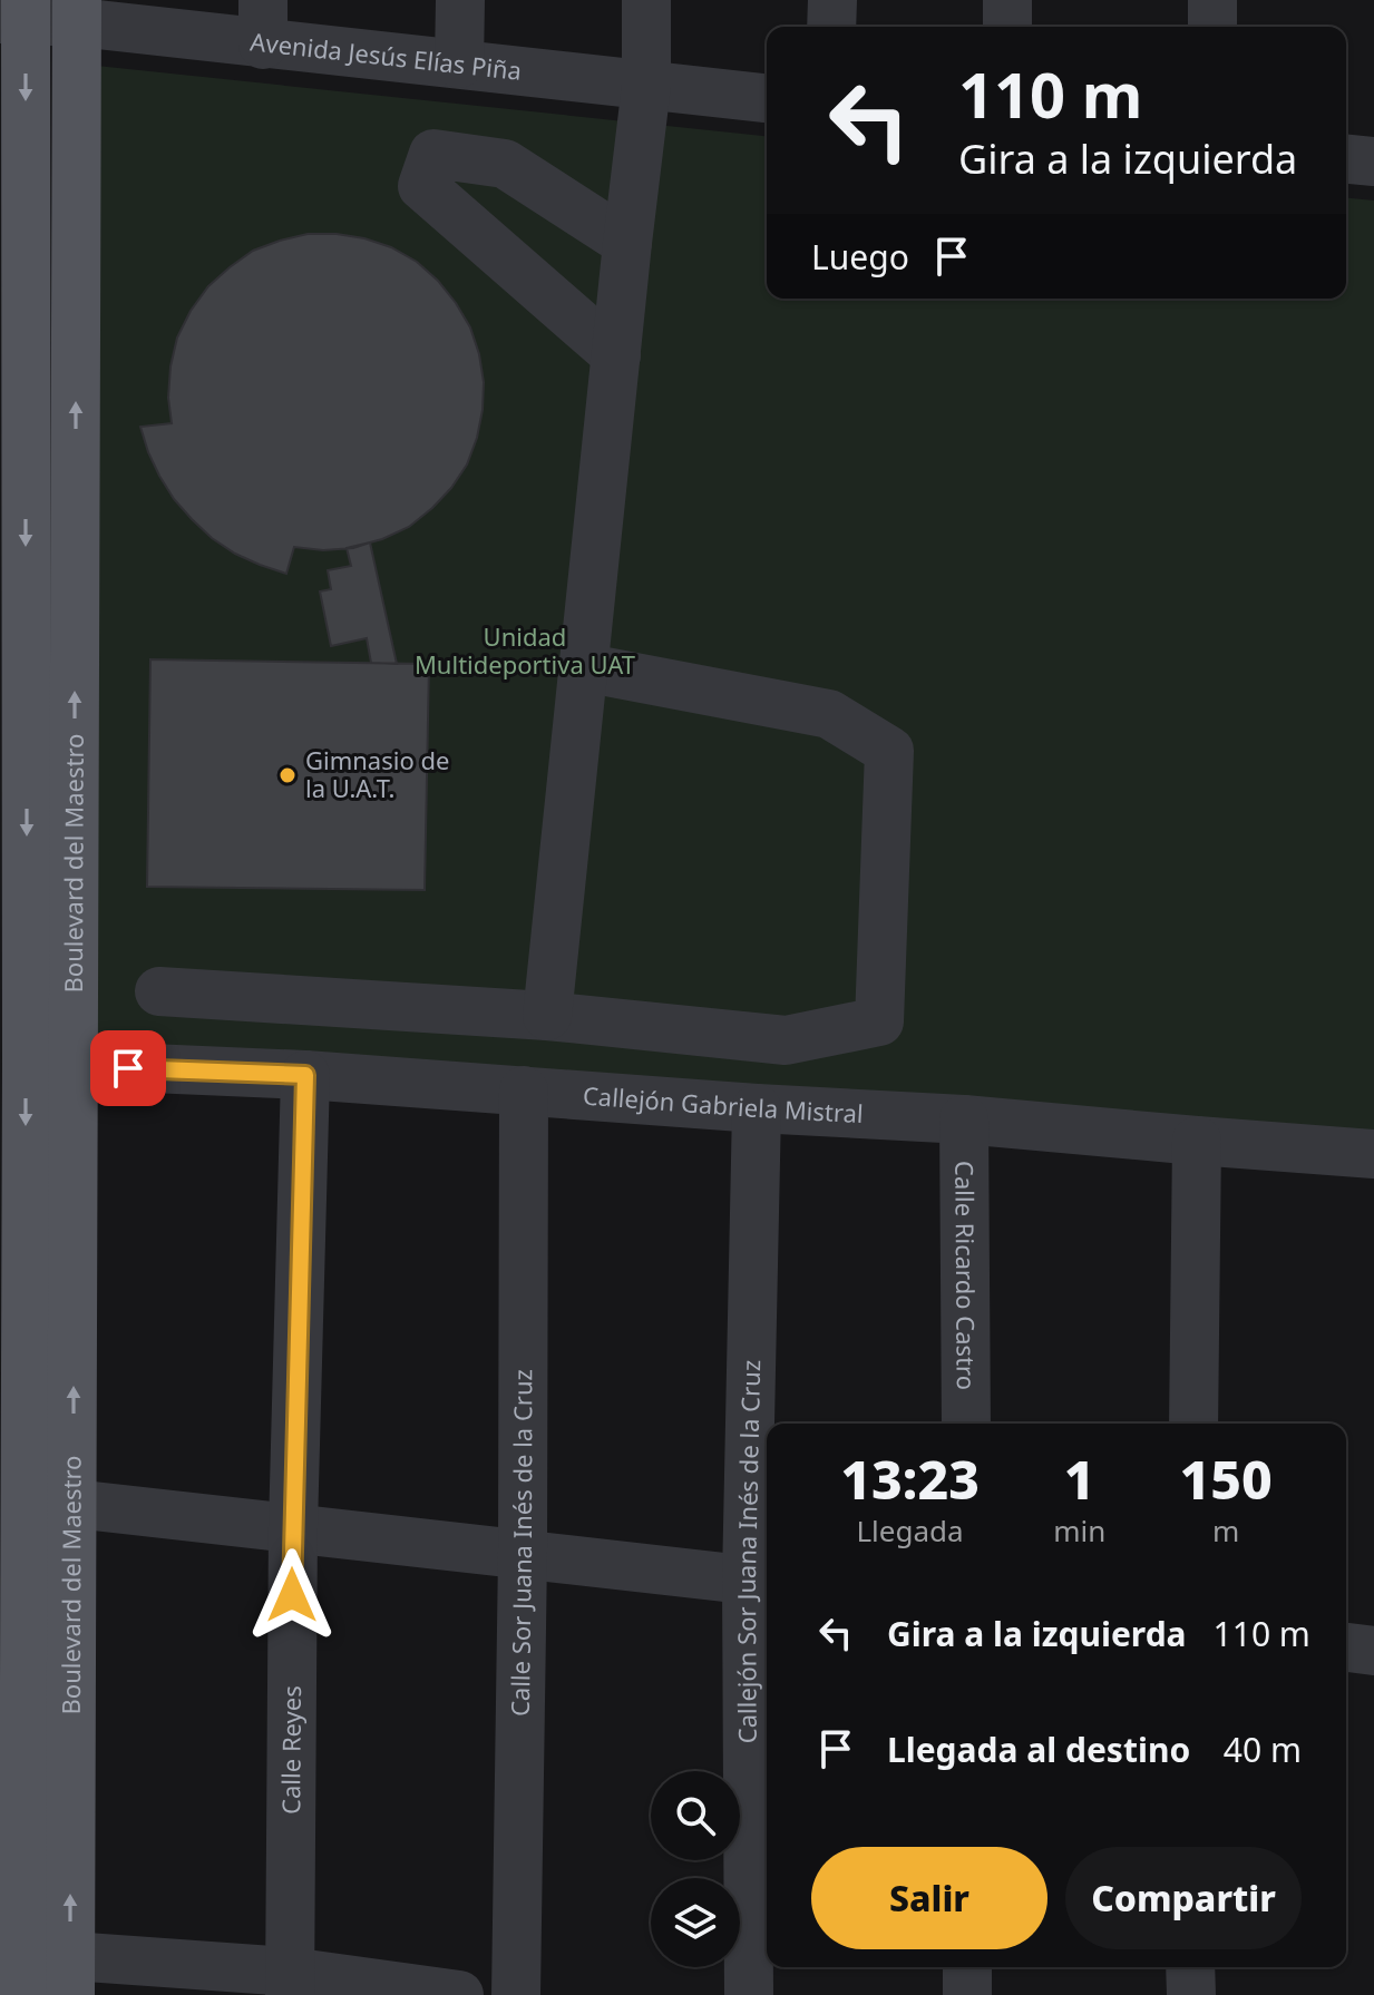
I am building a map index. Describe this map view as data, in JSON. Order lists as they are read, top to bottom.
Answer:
{
  "streets": {
    "main road": ["Boulevard del Maestro"],
    "street": [
      "Avenida Jesús Elías Piña",
      "Callejón Gabriela Mistral",
      "Calle Ricardo Castro",
      "Calle Sor Juana Inés de la Cruz",
      "Callejón Sor Juana Inés de la Cruz",
      "Calle Reyes"
    ]
  },
  "crossings": [
    ["Avenida Jesús Elías Piña", "Boulevard del Maestro"],
    ["Boulevard del Maestro", "Callejón Gabriela Mistral"],
    ["Callejón Gabriela Mistral", "Calle Ricardo Castro"],
    ["Callejón Gabriela Mistral", "Calle Sor Juana Inés de la Cruz"],
    ["Callejón Gabriela Mistral", "Callejón Sor Juana Inés de la Cruz"],
    ["Callejón Gabriela Mistral", "Calle Reyes"]
  ],
  "parks": ["Unidad Multideportiva UAT"],
  "places": ["Gimnasio de la U.A.T."],
  "page": {
    "turn": ["110 m", "Gira a la izquierda"],
    "then": "Luego",
    "eta": [
      "13:23",
      "Llegada",
      "1",
      "min",
      "150",
      "m"
    ],
    "list": [
      {
        "name": "Gira a la izquierda",
        "value": "110 m"
      },
      {
        "name": "Llegada al destino",
        "value": "40 m"
      }
    ],
    "buttons": ["Salir", "Compartir"]
  }
}
